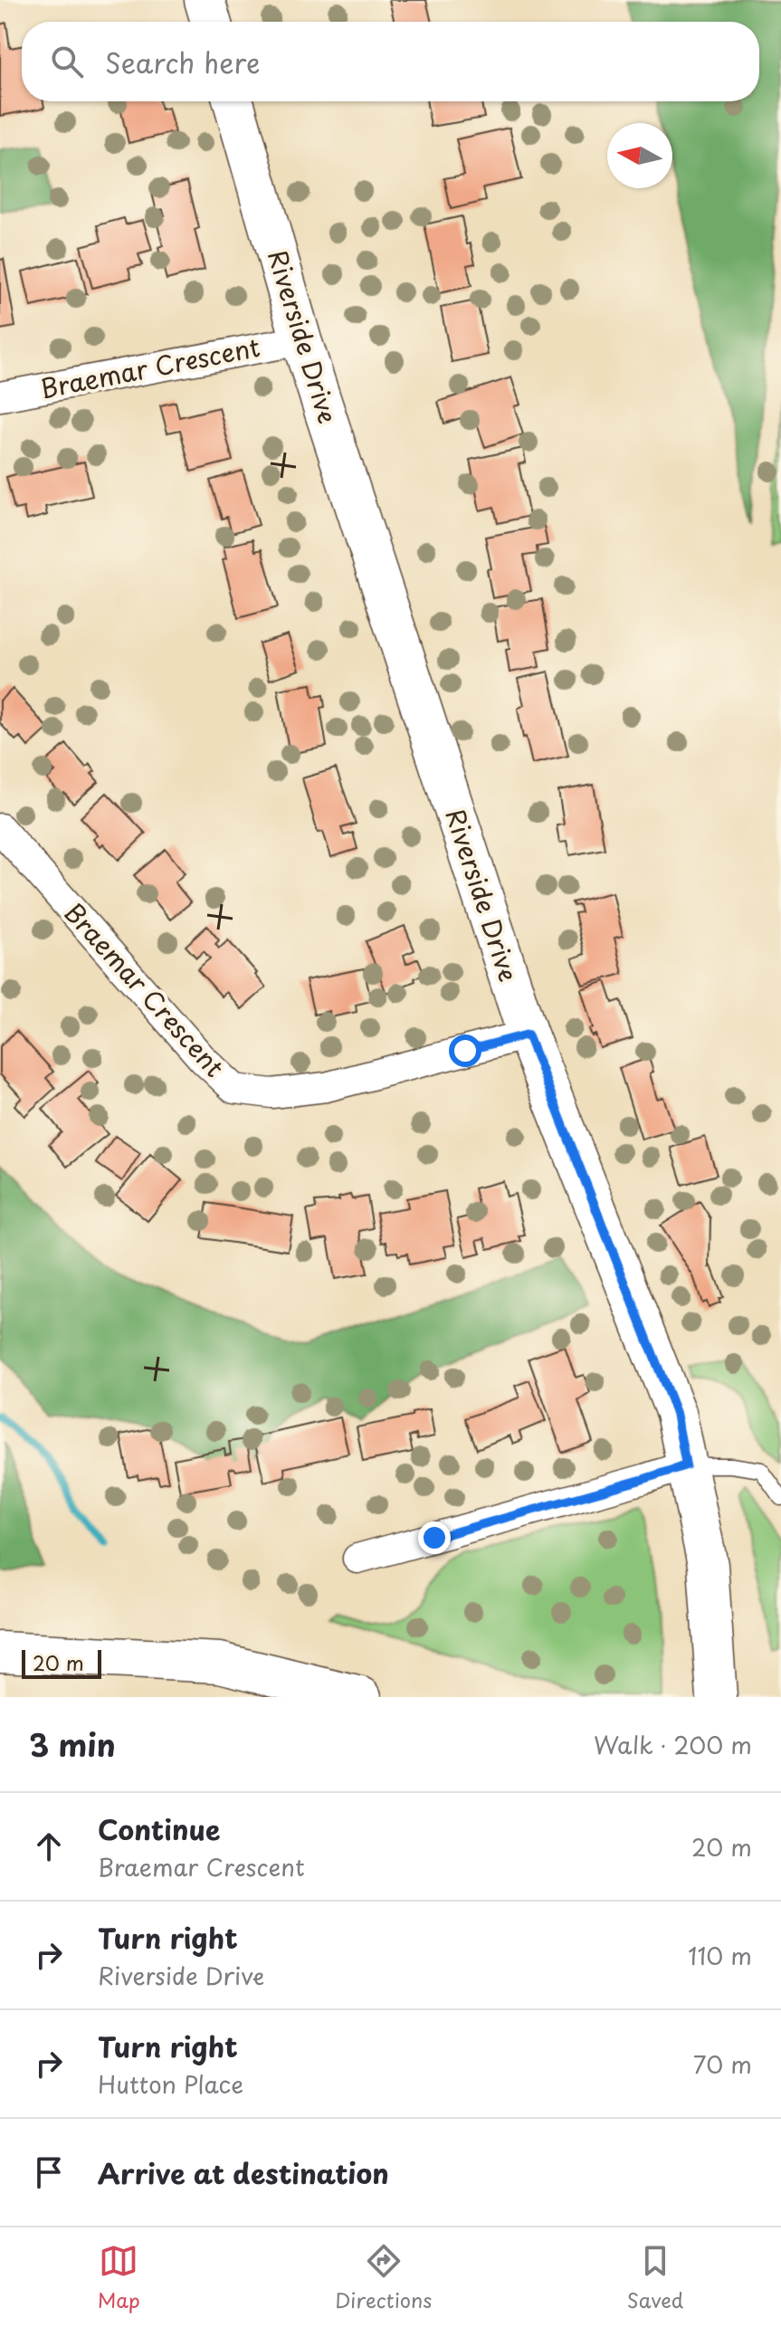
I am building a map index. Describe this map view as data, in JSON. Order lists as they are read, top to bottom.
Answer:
{
  "streets": {
    "main road": ["Riverside Drive"],
    "street": ["Braemar Crescent"]
  },
  "crossings": [
    ["Riverside Drive", "Braemar Crescent"]
  ],
  "scale_bar": "20 m",
  "north": "left",
  "page": {
    "search": "Search here",
    "scale": "20 m",
    "heading": ["3 min", "Walk · 200 m"],
    "list": [
      ["Continue", "Braemar Crescent", "20 m"],
      ["Turn right", "Riverside Drive", "110 m"],
      ["Turn right", "Hutton Place", "70 m"],
      "Arrive at destination"
    ],
    "nav": ["Map", "Directions", "Saved"]
  }
}
